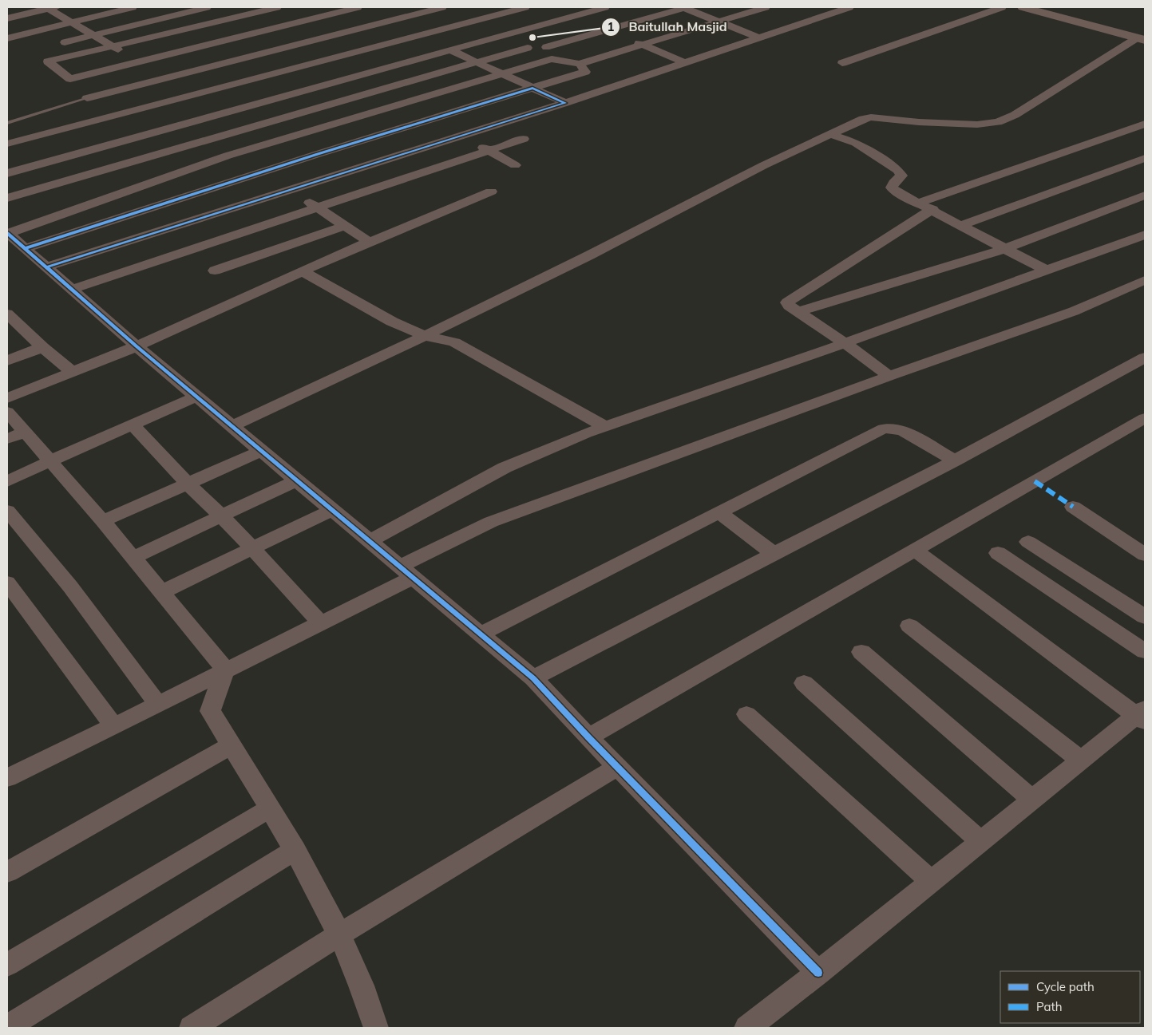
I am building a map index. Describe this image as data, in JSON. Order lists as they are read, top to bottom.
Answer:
{
  "places": ["Baitullah Masjid"],
  "legend": ["Cycle path", "Path"]
}
